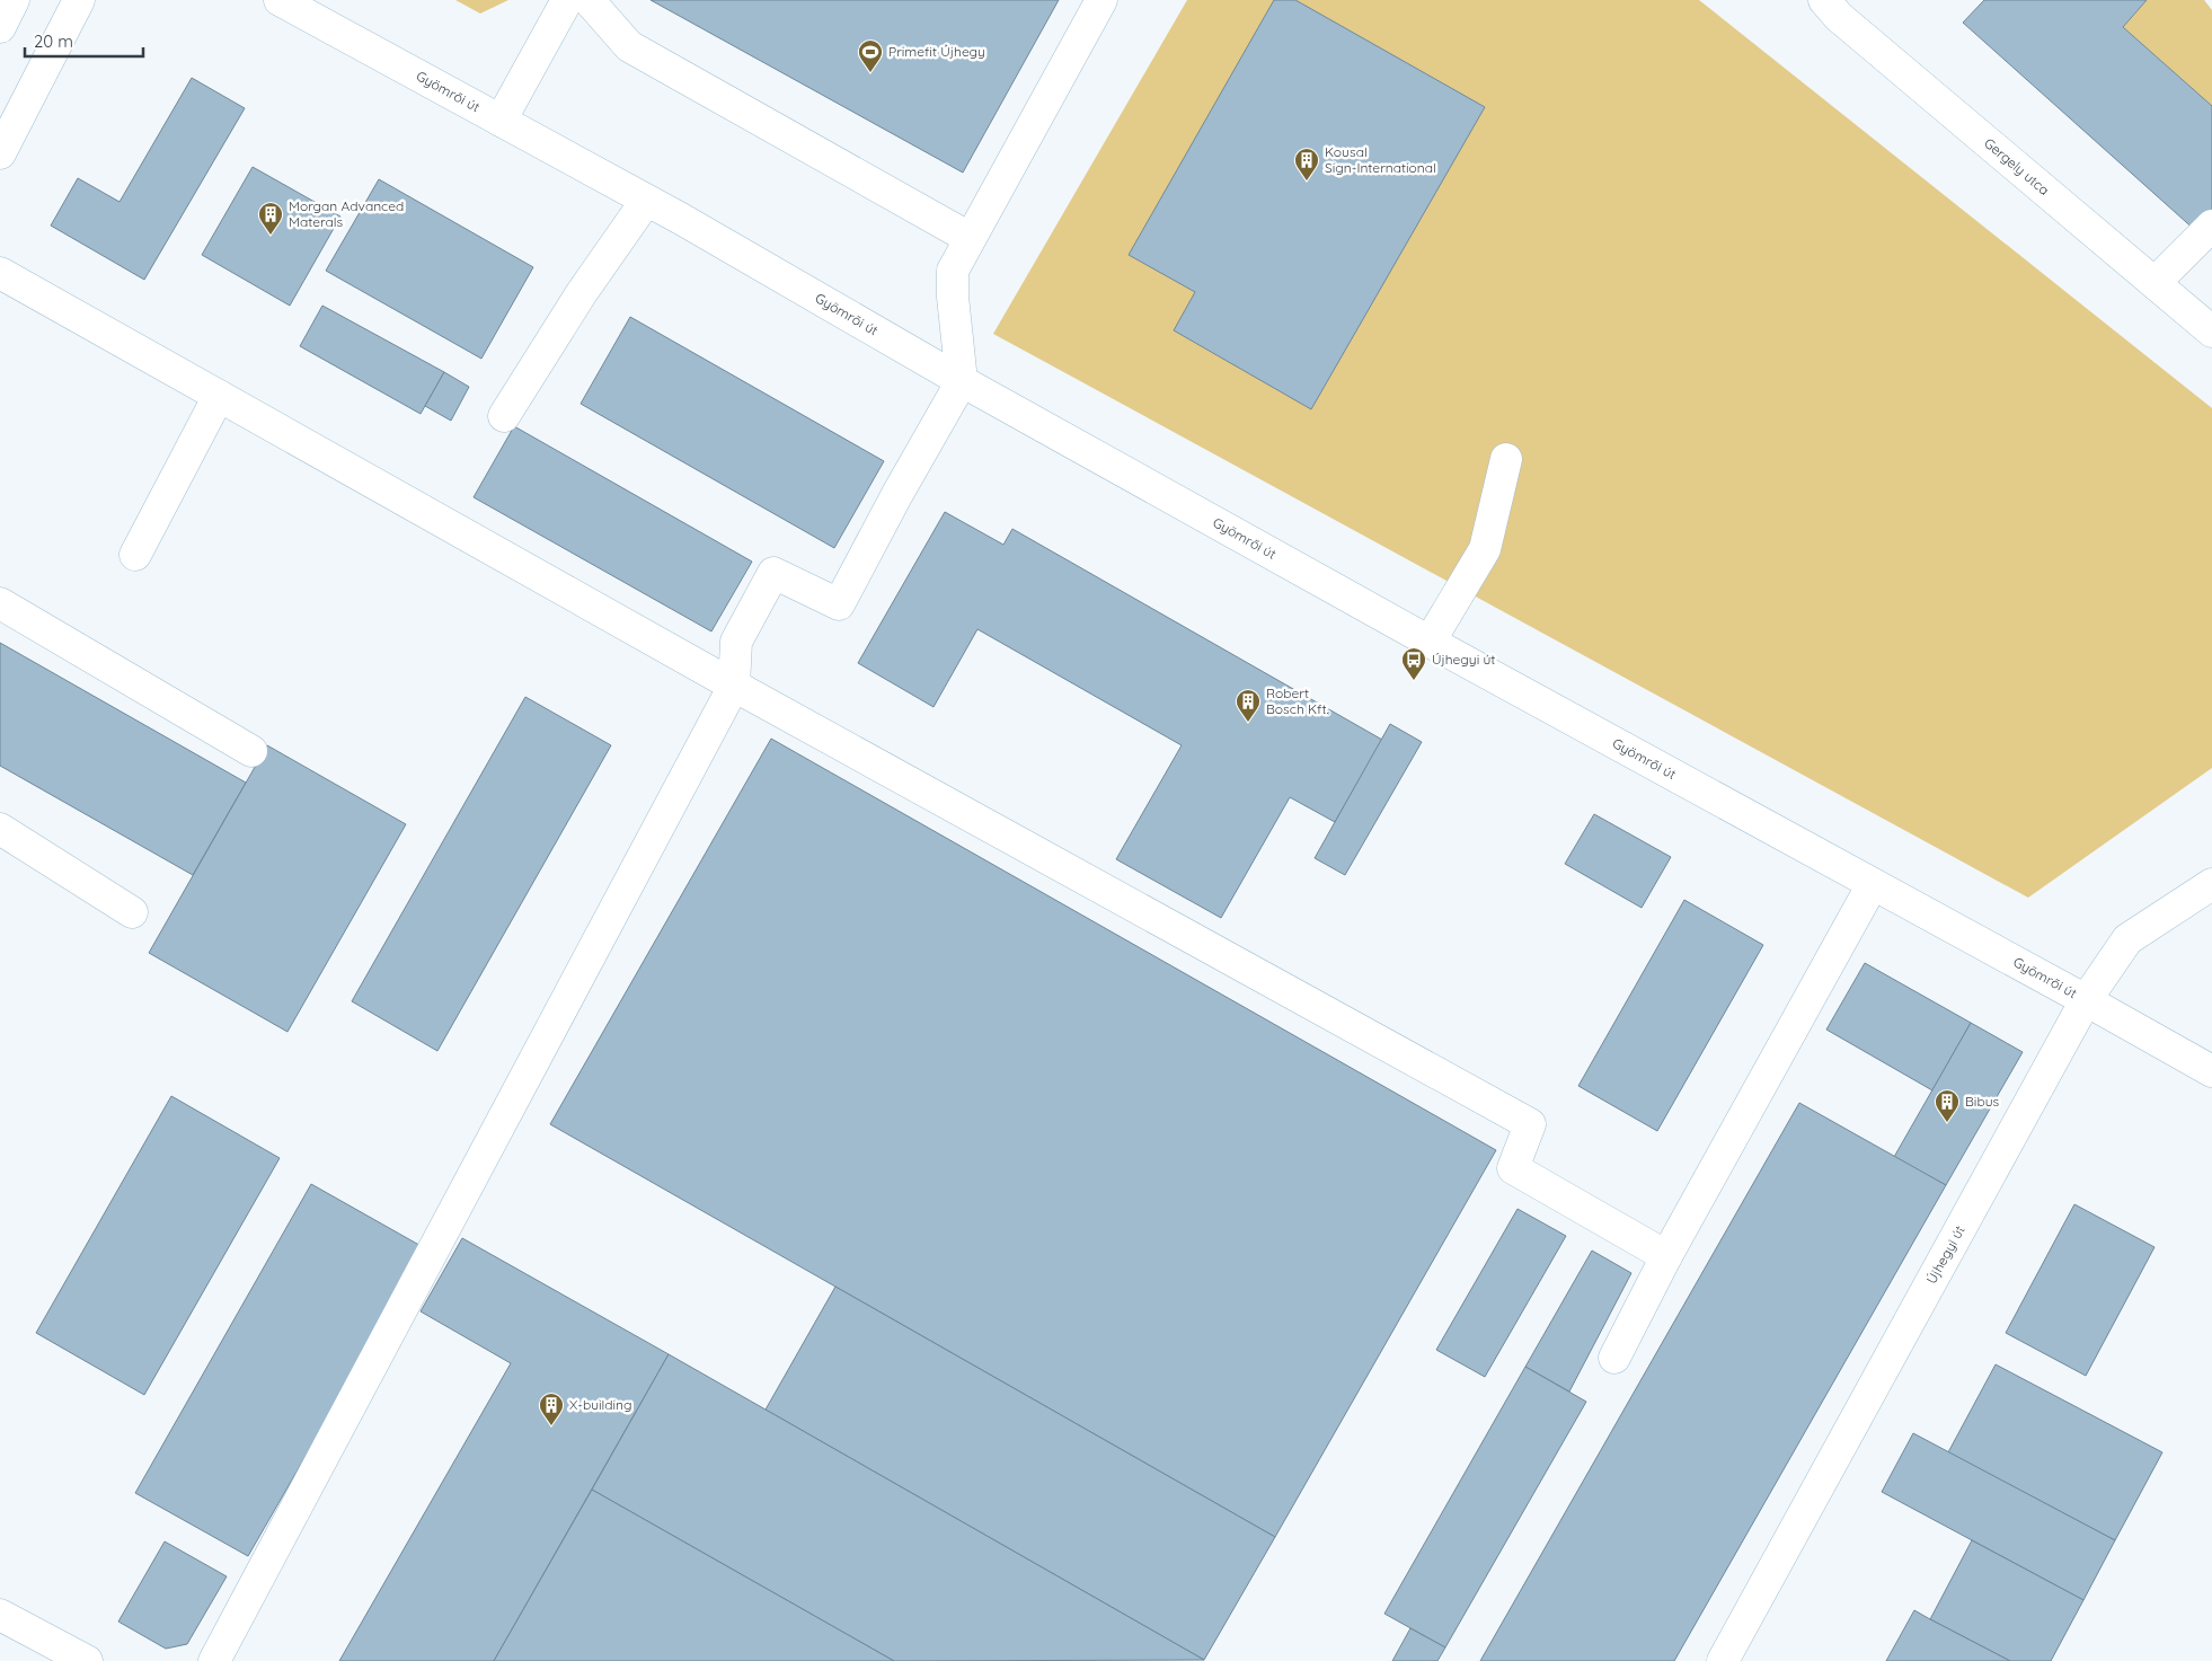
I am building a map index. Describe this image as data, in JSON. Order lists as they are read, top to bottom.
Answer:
{
  "streets": {
    "street": ["Gyömrői út", "Gergely utca", "Újhegyi út"]
  },
  "crossings": [
    ["Gyömrői út", "Újhegyi út"]
  ],
  "places": {
    "sports": ["Primefit Újhegy"],
    "building": [
      "Kousal Sign-International",
      "Morgan Advanced Materals",
      "Robert Bosch Kft.",
      "Bibus",
      "X-building"
    ],
    "bus stop": ["Újhegyi út"]
  },
  "scale_bar": "20 m"
}
